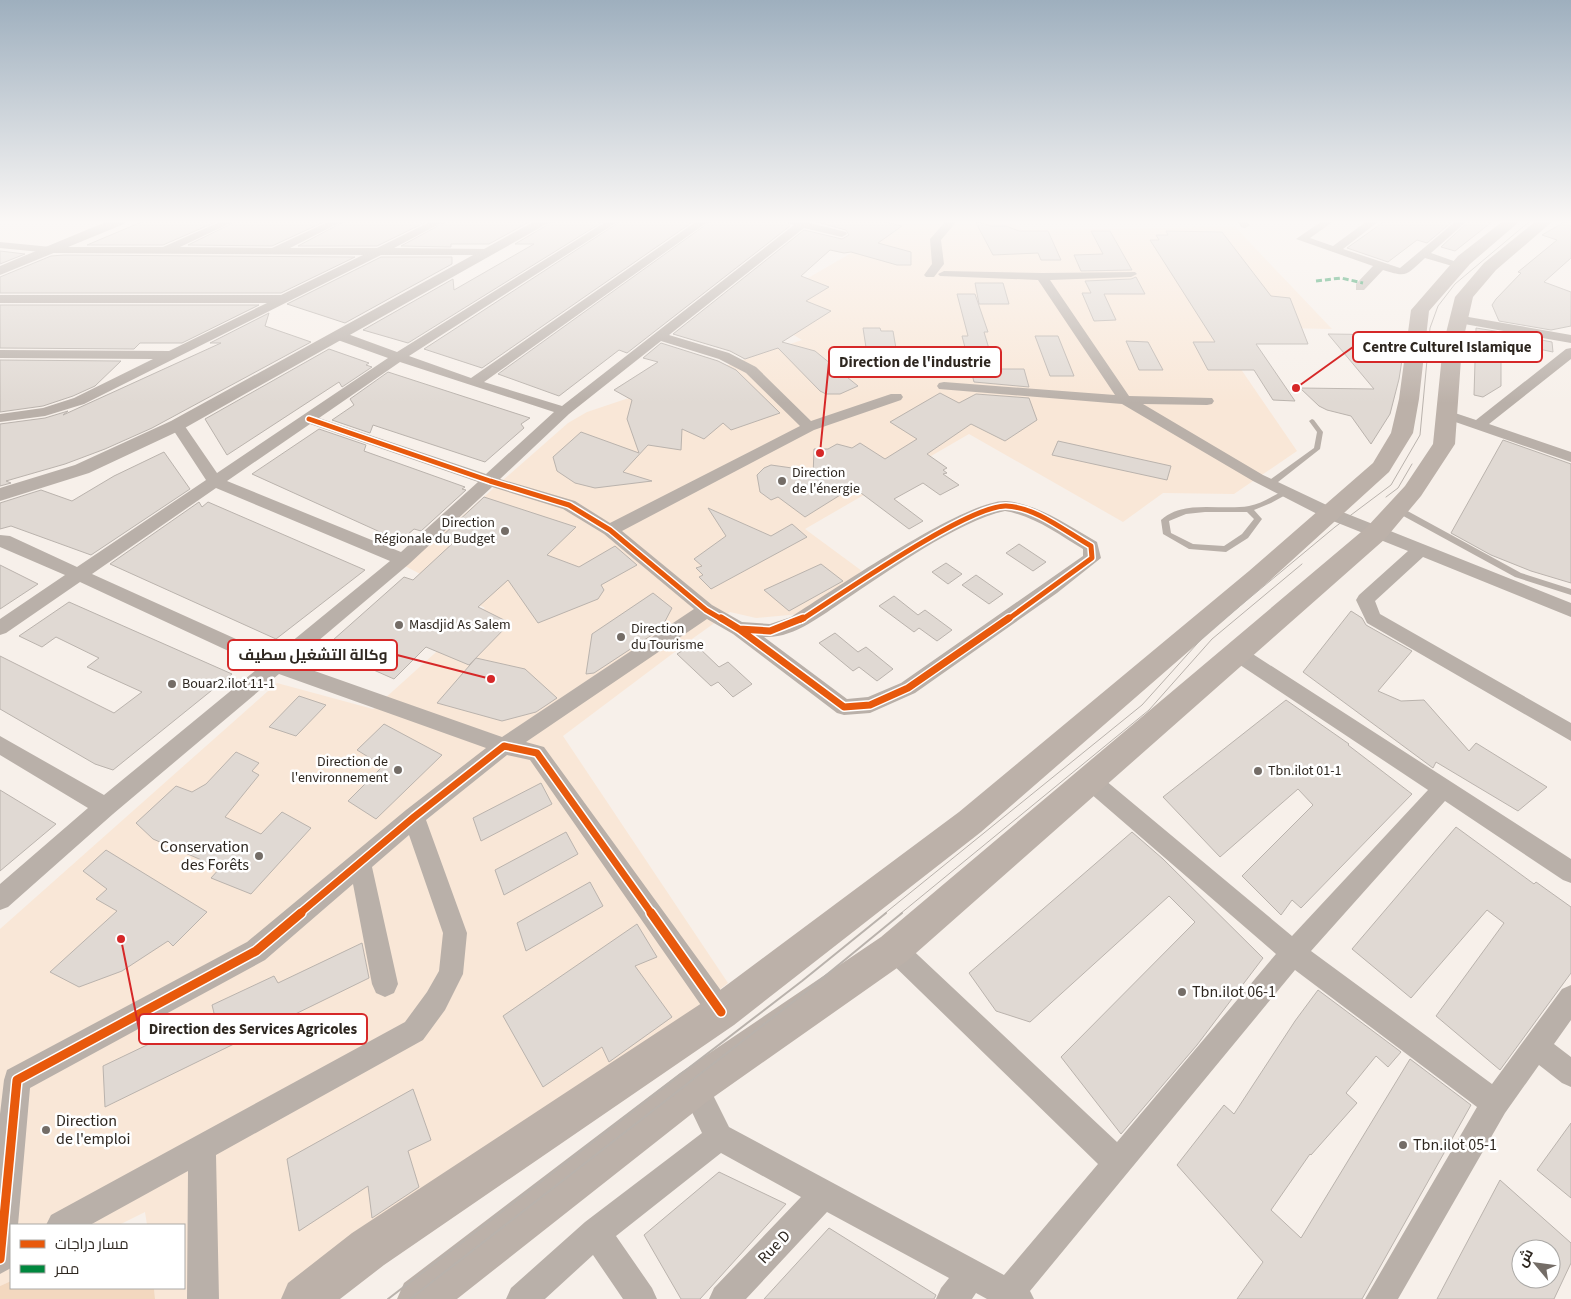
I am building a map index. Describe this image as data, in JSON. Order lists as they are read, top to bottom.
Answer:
{
  "streets": {
    "street": ["Rue D"]
  },
  "places": [
    "Centre Culturel Islamique",
    "Direction de l'industrie",
    "Direction de l'énergie",
    "Direction Régionale du Budget",
    "Masdjid As Salem",
    "Direction du Tourisme",
    "وكالة التشغيل سطيف",
    "Bouar2.ilot 11-1",
    "Direction de l'environnement",
    "Tbn.ilot 01-1",
    "Conservation des Forêts",
    "Direction des Services Agricoles",
    "Tbn.ilot 06-1",
    "Direction de l'emploi",
    "Tbn.ilot 05-1"
  ],
  "legend": ["مسار دراجات", "ممر"],
  "north": "top left"
}
